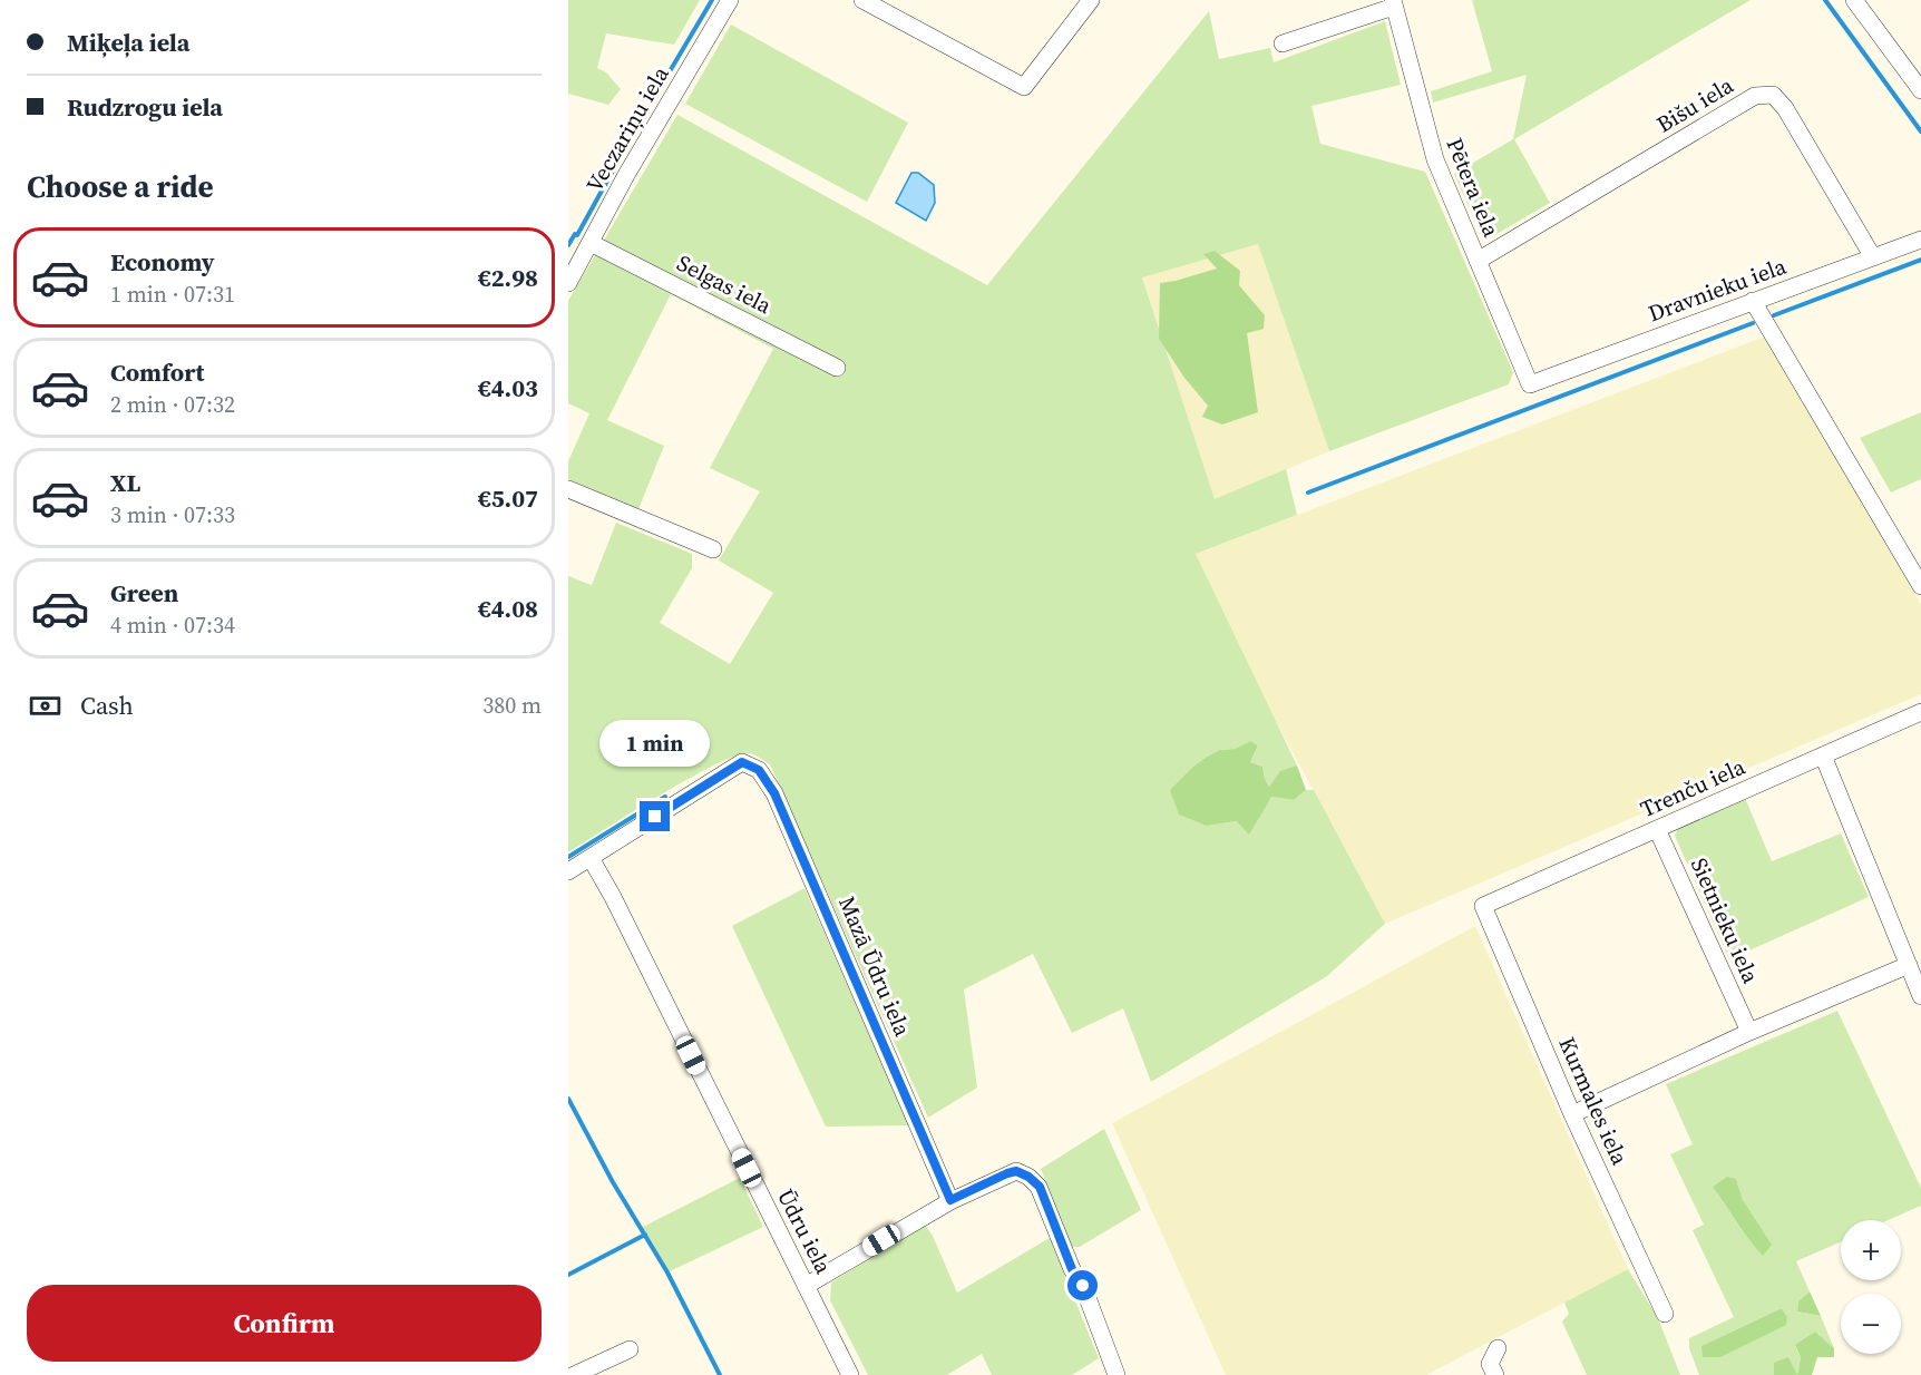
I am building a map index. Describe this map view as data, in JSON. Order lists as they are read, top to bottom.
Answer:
{
  "streets": {
    "street": [
      "Bišu iela",
      "Veczariņu iela",
      "Pētera iela",
      "Selgas iela",
      "Dravnieku iela",
      "Trenču iela",
      "Sietnieku iela",
      "Mazā Ūdru iela",
      "Kurmales iela",
      "Ūdru iela"
    ]
  },
  "crossings": [
    ["Bišu iela", "Pētera iela"],
    ["Bišu iela", "Dravnieku iela"],
    ["Veczariņu iela", "Selgas iela"],
    ["Pētera iela", "Dravnieku iela"],
    ["Trenču iela", "Sietnieku iela"],
    ["Trenču iela", "Kurmales iela"],
    ["Mazā Ūdru iela", "Ūdru iela"]
  ],
  "page": {
    "banner": ["Miķeļa iela", "Rudzrogu iela"],
    "heading": "Choose a ride",
    "list": [
      {
        "name": "Economy",
        "note": "1 min · 07:31",
        "value": "€2.98"
      },
      {
        "name": "Comfort",
        "note": "2 min · 07:32",
        "value": "€4.03"
      },
      {
        "name": "XL",
        "note": "3 min · 07:33",
        "value": "€5.07"
      },
      {
        "name": "Green",
        "note": "4 min · 07:34",
        "value": "€4.08"
      }
    ],
    "pay": ["Cash", "380 m"],
    "bubble": "1 min",
    "map_buttons": ["+", "−"],
    "buttons": "Confirm"
  }
}
